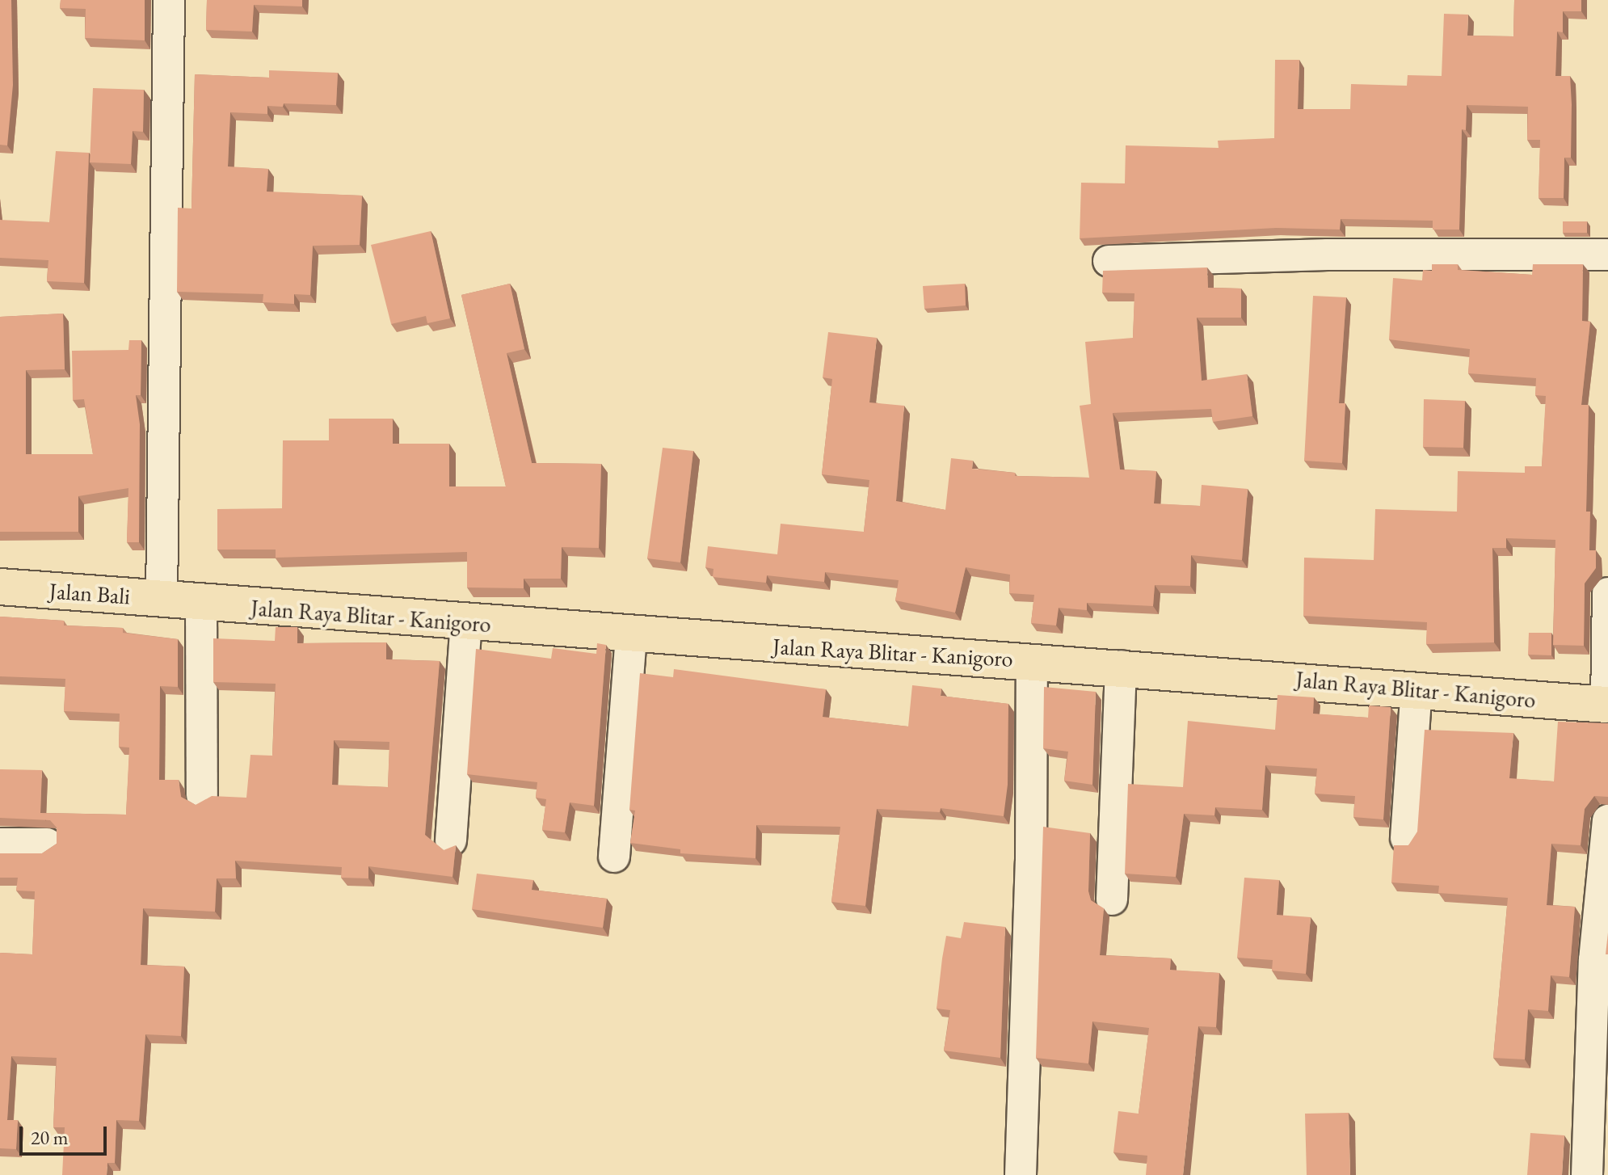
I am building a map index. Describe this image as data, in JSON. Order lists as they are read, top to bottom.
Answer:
{
  "streets": {
    "main road": ["Jalan Bali", "Jalan Raya Blitar - Kanigoro"]
  },
  "crossings": [
    ["Jalan Bali", "Jalan Raya Blitar - Kanigoro"]
  ],
  "scale_bar": "20 m"
}
